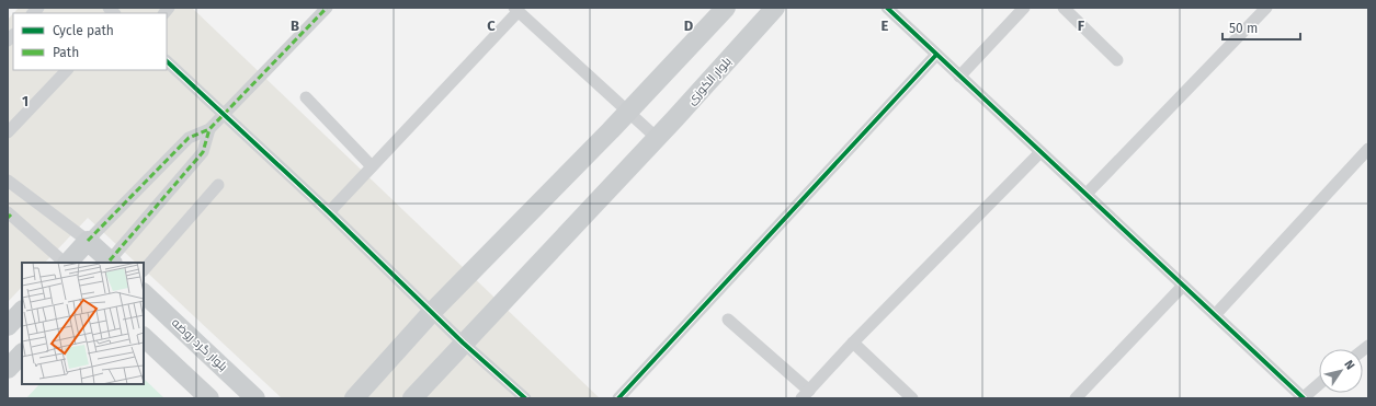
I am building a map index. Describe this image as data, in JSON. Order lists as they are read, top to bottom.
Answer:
{
  "streets": {
    "main road": ["بلوار الکوزی", "بلوار گرد روضه"]
  },
  "legend": ["Cycle path", "Path"],
  "scale_bar": "50 m",
  "north": "top right",
  "grid": {
    "columns": [
      "B",
      "C",
      "D",
      "E",
      "F"
    ],
    "rows": ["1"]
  }
}
